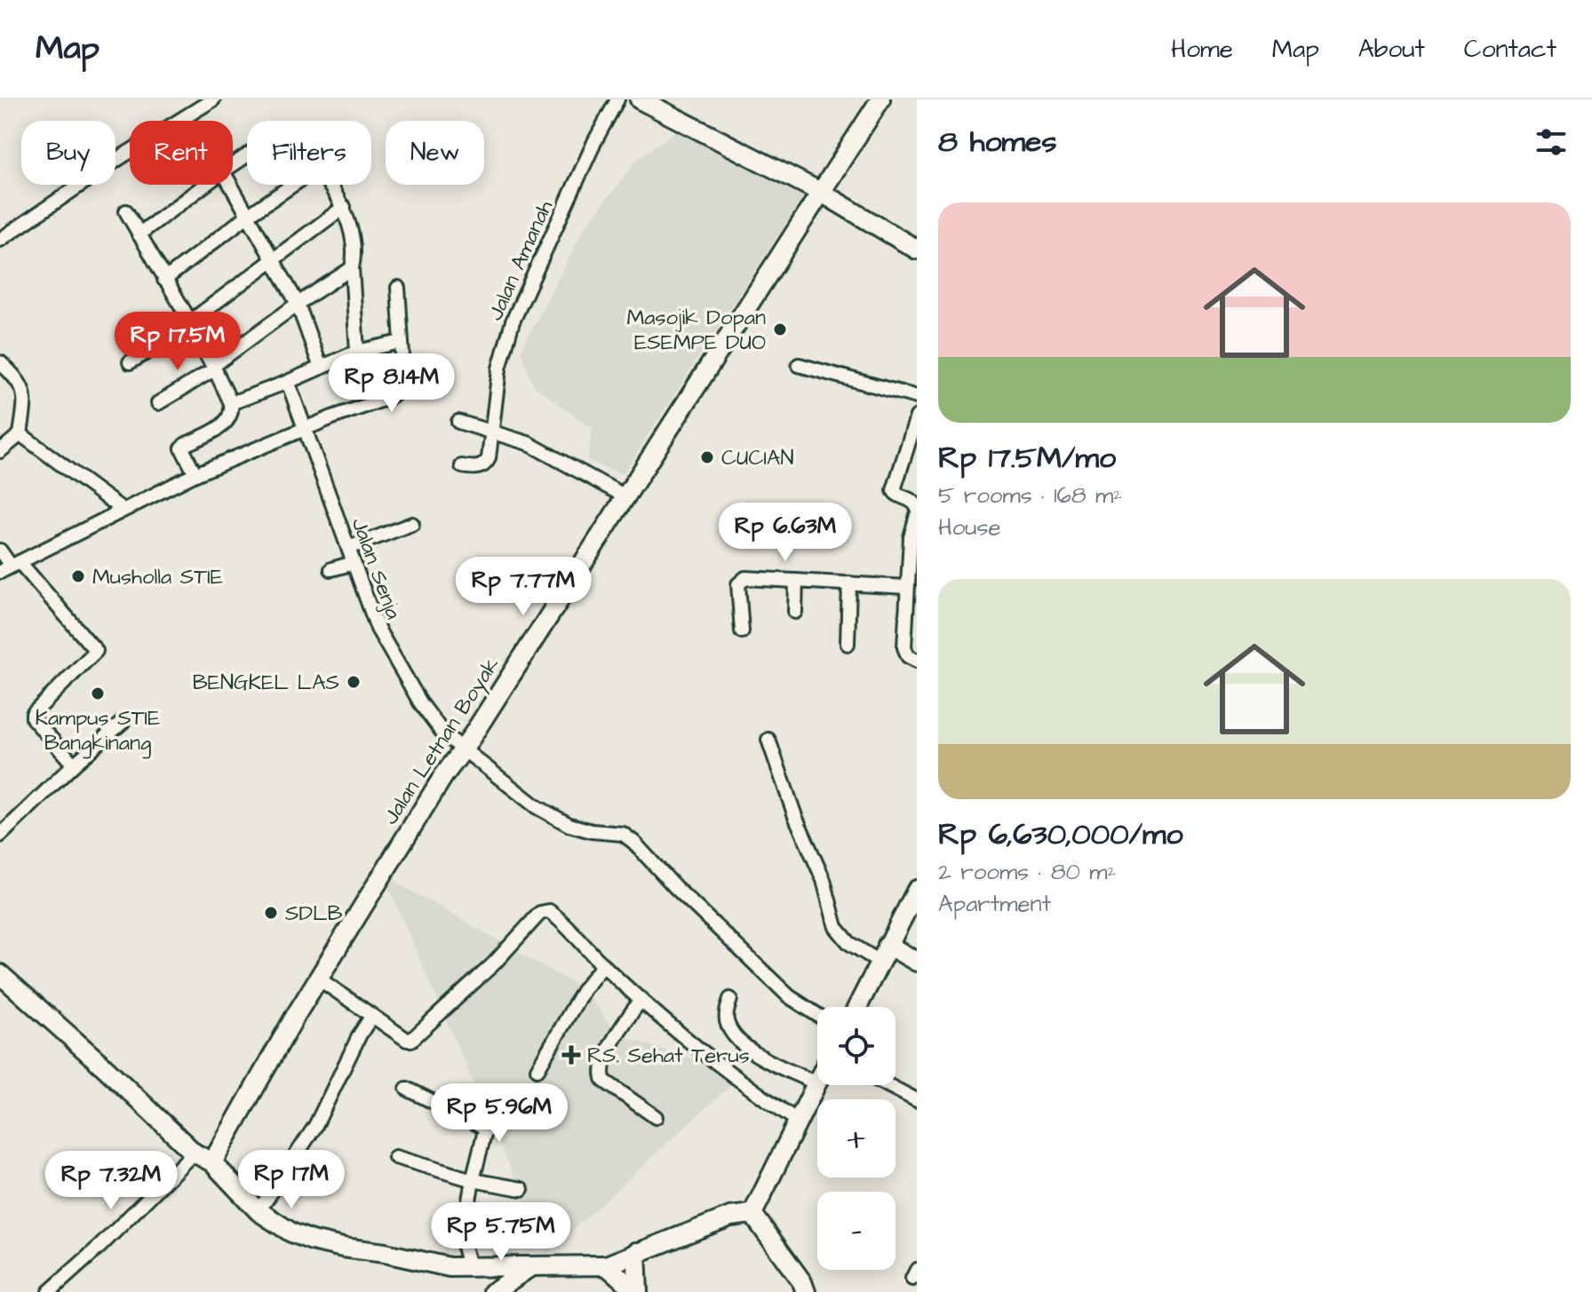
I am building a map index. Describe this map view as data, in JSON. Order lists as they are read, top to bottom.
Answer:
{
  "streets": {
    "street": ["Jalan Amanah", "Jalan Senja", "Jalan Letnan Boyak"]
  },
  "crossings": [
    ["Jalan Senja", "Jalan Letnan Boyak"]
  ],
  "places": {
    "other": [
      "Masojik Dopan ESEMPE DUO",
      "CUCIAN",
      "Musholla STIE",
      "BENGKEL LAS",
      "Kampus STIE Bangkinang",
      "SDLB"
    ],
    "health": ["RS. Sehat Terus"]
  },
  "page": {
    "header": "Map",
    "nav": [
      "Home",
      "Map",
      "About",
      "Contact"
    ],
    "heading": "8 homes",
    "chip": [
      "Buy",
      "Rent",
      "Filters",
      "New"
    ],
    "list": [
      {
        "name": "Rp 17.5M/mo",
        "note": "5 rooms · 168 m² · House"
      },
      {
        "name": "Rp 6,630,000/mo",
        "note": "2 rooms · 80 m² · Apartment"
      }
    ],
    "price": [
      "Rp 17.5M",
      "Rp 8.14M",
      "Rp 6.63M",
      "Rp 7.77M",
      "Rp 5.96M",
      "Rp 17M",
      "Rp 7.32M",
      "Rp 5.75M"
    ],
    "map_buttons": ["+", "−"]
  }
}
